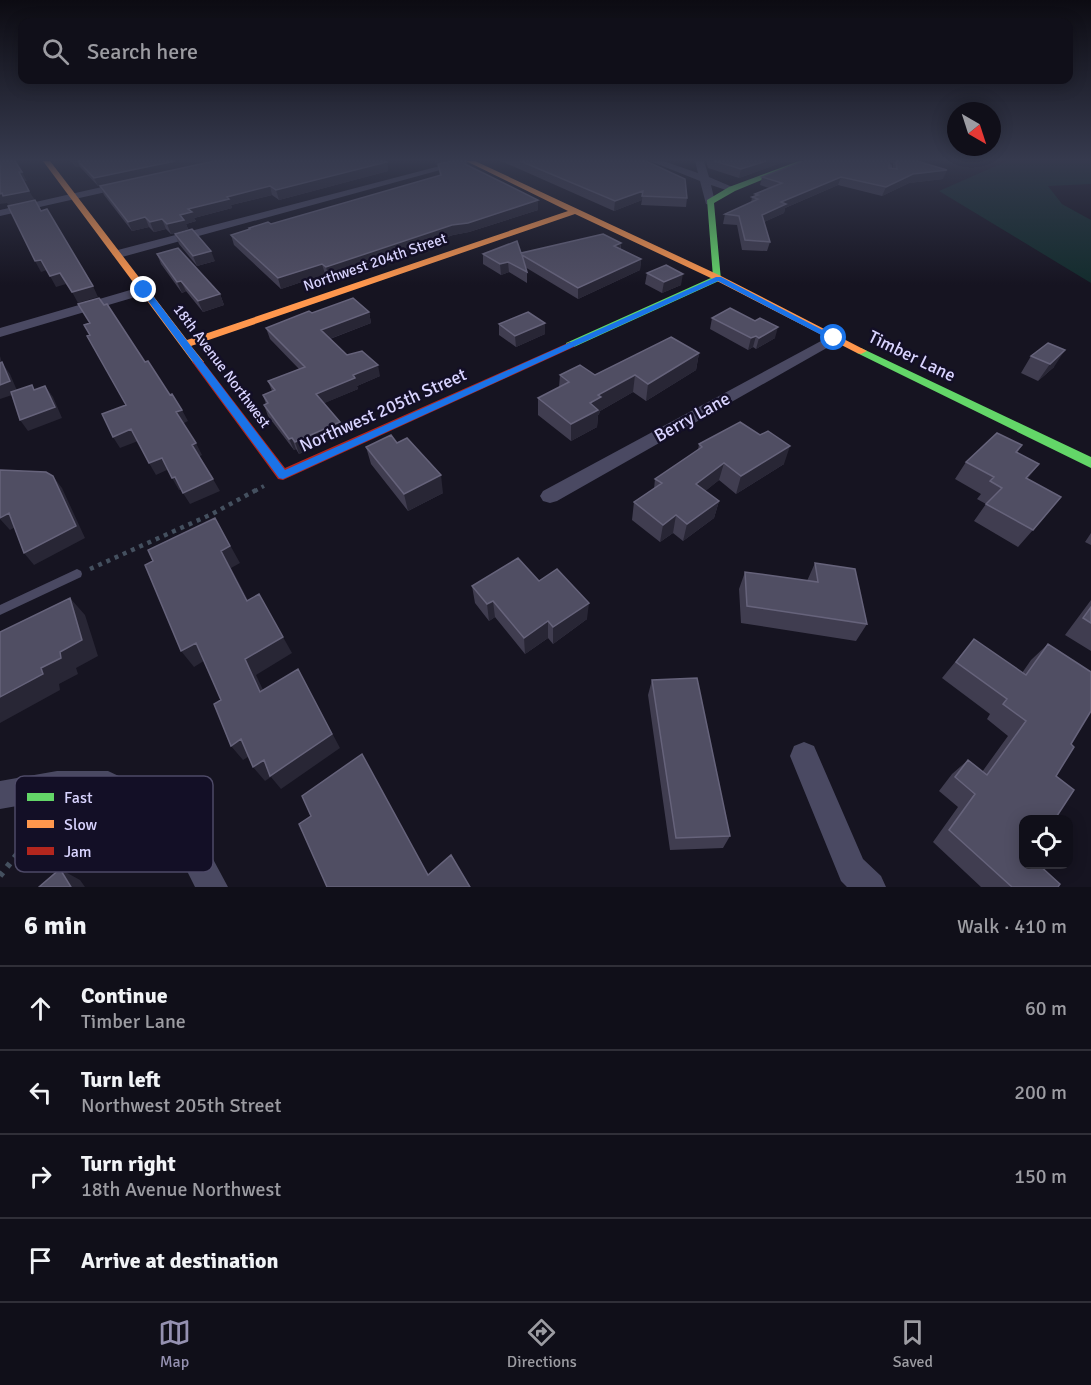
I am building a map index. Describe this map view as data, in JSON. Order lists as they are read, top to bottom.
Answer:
{
  "streets": {
    "street": [
      "Northwest 204th Street",
      "Timber Lane",
      "18th Avenue Northwest",
      "Northwest 205th Street",
      "Berry Lane"
    ]
  },
  "crossings": [
    ["Northwest 204th Street", "Timber Lane"],
    ["Northwest 204th Street", "18th Avenue Northwest"],
    ["Timber Lane", "Northwest 205th Street"],
    ["Timber Lane", "Berry Lane"],
    ["18th Avenue Northwest", "Northwest 205th Street"]
  ],
  "legend": ["Fast", "Slow", "Jam"],
  "north": "bottom right",
  "page": {
    "search": "Search here",
    "heading": ["6 min", "Walk · 410 m"],
    "list": [
      ["Continue", "Timber Lane", "60 m"],
      ["Turn left", "Northwest 205th Street", "200 m"],
      ["Turn right", "18th Avenue Northwest", "150 m"],
      "Arrive at destination"
    ],
    "nav": ["Map", "Directions", "Saved"]
  }
}
